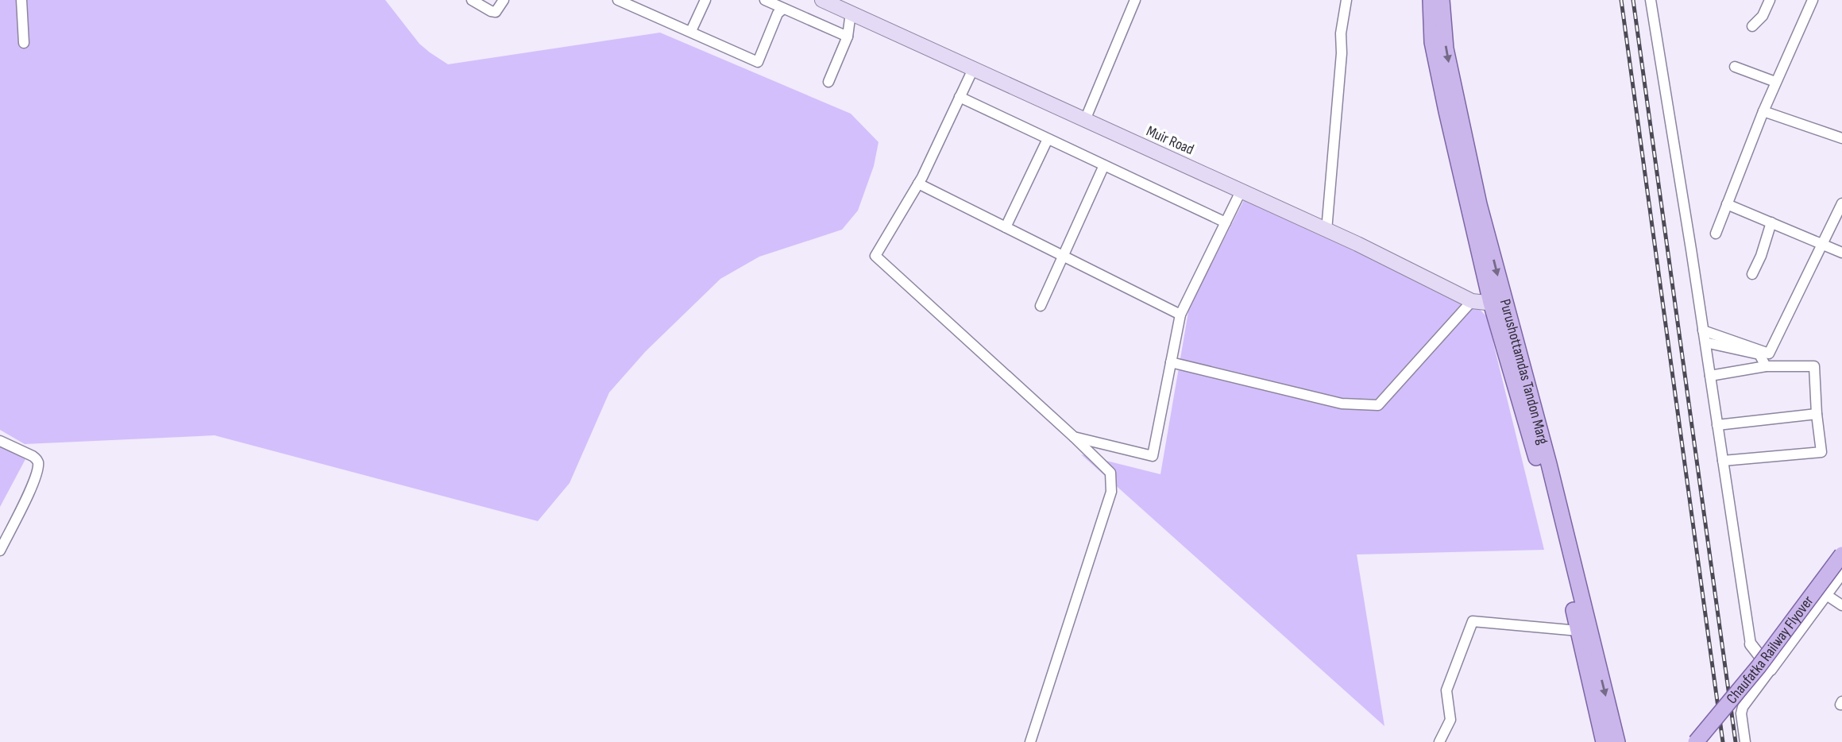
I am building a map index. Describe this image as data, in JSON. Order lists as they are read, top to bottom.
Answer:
{
  "streets": {
    "main road": ["Muir Road", "Purushottamdas Tandon Marg", "Chaufatka Railway Flyover"]
  },
  "crossings": [
    ["Muir Road", "Purushottamdas Tandon Marg"]
  ]
}
